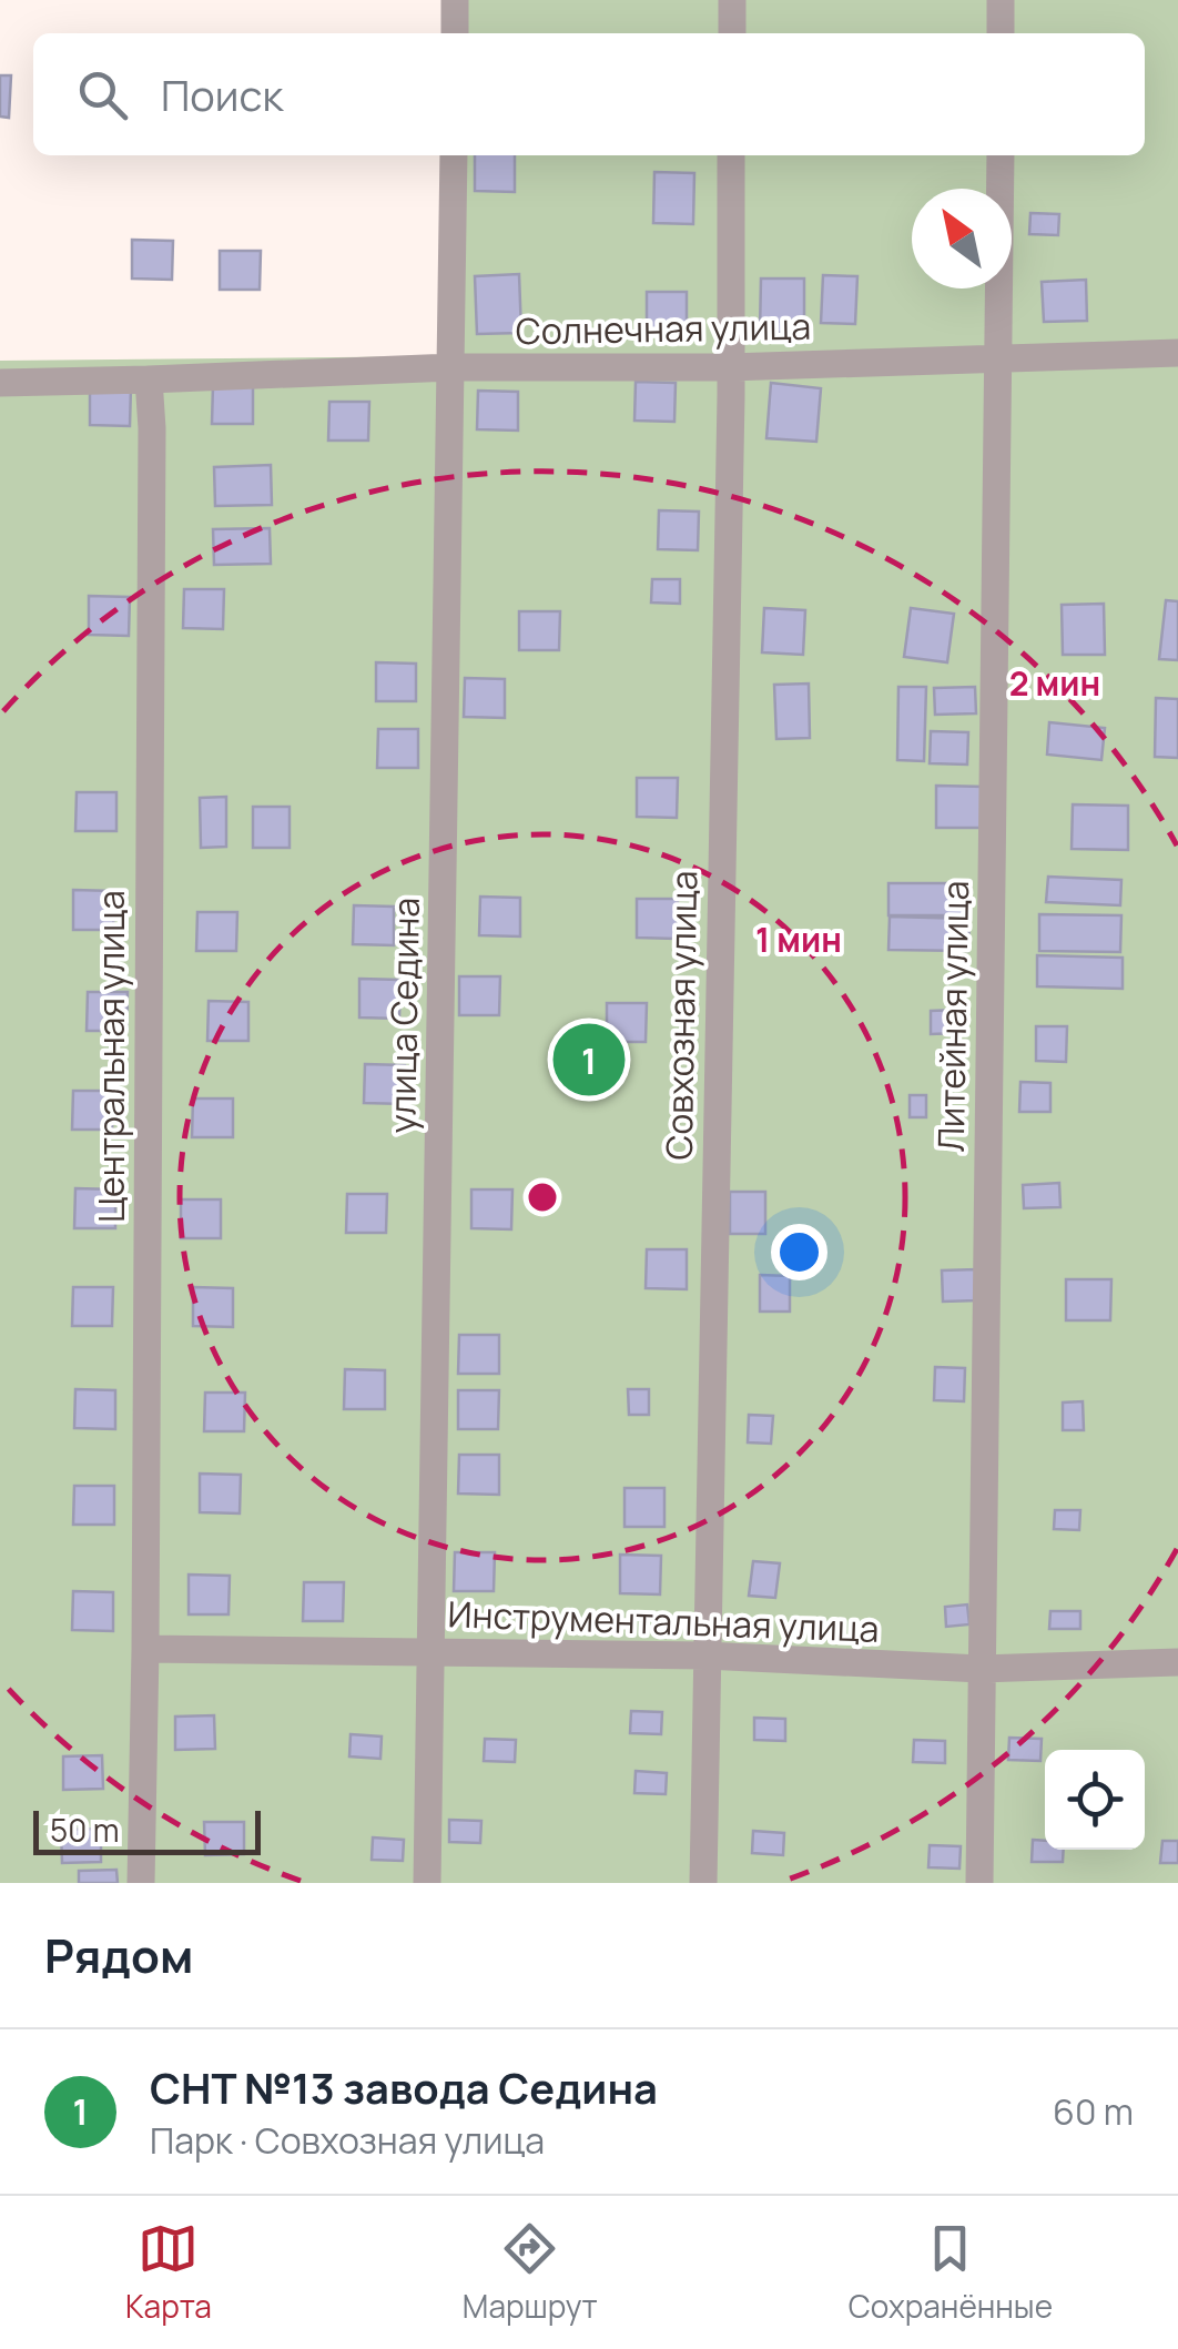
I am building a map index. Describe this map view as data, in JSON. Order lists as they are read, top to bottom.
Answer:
{
  "streets": {
    "street": [
      "Солнечная улица",
      "улица Седина",
      "Совхозная улица",
      "Литейная улица",
      "Центральная улица",
      "Инструментальная улица"
    ]
  },
  "crossings": [
    ["Солнечная улица", "улица Седина"],
    ["Солнечная улица", "Совхозная улица"],
    ["Солнечная улица", "Литейная улица"],
    ["Солнечная улица", "Центральная улица"],
    ["улица Седина", "Инструментальная улица"],
    ["Совхозная улица", "Инструментальная улица"],
    ["Литейная улица", "Инструментальная улица"],
    ["Центральная улица", "Инструментальная улица"]
  ],
  "scale_bar": "50 m",
  "north": "top left",
  "page": {
    "search": "Поиск",
    "pins": "1",
    "scale": "50 m",
    "heading": "Рядом",
    "list": [
      {
        "mark": "1",
        "name": "СНТ №13 завода Седина",
        "note": "Парк · Совхозная улица",
        "value": "60 m"
      }
    ],
    "nav": ["Карта", "Маршрут", "Сохранённые"]
  },
  "rings": ["2 мин", "1 мин"]
}
